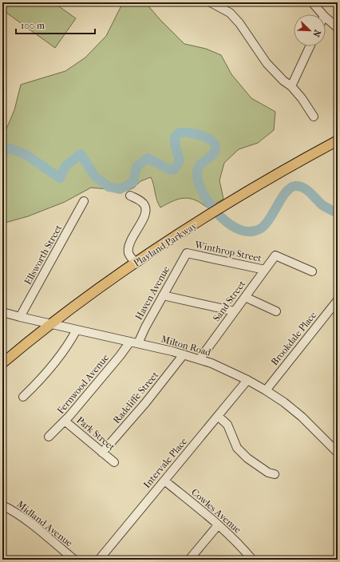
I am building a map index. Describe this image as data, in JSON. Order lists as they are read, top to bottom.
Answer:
{
  "streets": {
    "main road": ["Playland Parkway"],
    "street": [
      "Winthrop Street",
      "Ellsworth Street",
      "Haven Avenue",
      "Sand Street",
      "Brookdale Place",
      "Milton Road",
      "Fernwood Avenue",
      "Radcliffe Street",
      "Park Street",
      "Intervale Place",
      "Cowles Avenue",
      "Midland Avenue"
    ]
  },
  "crossings": [
    ["Playland Parkway", "Milton Road"],
    ["Winthrop Street", "Haven Avenue"],
    ["Winthrop Street", "Sand Street"],
    ["Ellsworth Street", "Milton Road"],
    ["Haven Avenue", "Milton Road"],
    ["Haven Avenue", "Fernwood Avenue"],
    ["Sand Street", "Milton Road"],
    ["Brookdale Place", "Milton Road"],
    ["Milton Road", "Fernwood Avenue"],
    ["Milton Road", "Radcliffe Street"],
    ["Milton Road", "Intervale Place"],
    ["Fernwood Avenue", "Park Street"],
    ["Radcliffe Street", "Park Street"],
    ["Intervale Place", "Cowles Avenue"]
  ],
  "scale_bar": "100 m",
  "north": "bottom right"
}
